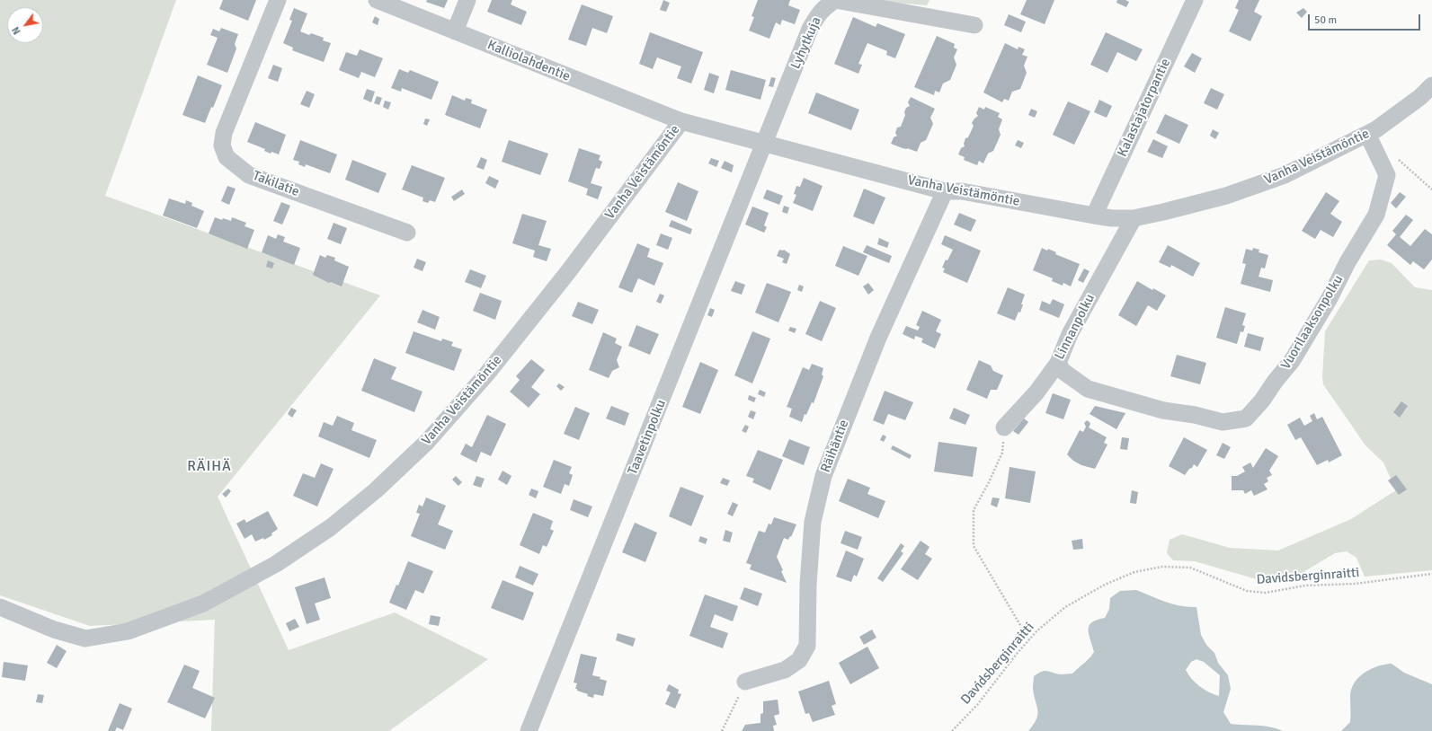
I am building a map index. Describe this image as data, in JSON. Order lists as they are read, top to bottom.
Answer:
{
  "streets": {
    "street": [
      "Lyhytkuja",
      "Kalliolahdentie",
      "Kalastajatorpantie",
      "Vanha Veistämöntie",
      "Takilatie",
      "Vuorilaaksonpolku",
      "Linnanpolku",
      "Taavetinpolku",
      "Räihäntie"
    ],
    "path": ["Davidsberginraitti"]
  },
  "crossings": [
    ["Lyhytkuja", "Vanha Veistämöntie"],
    ["Lyhytkuja", "Taavetinpolku"],
    ["Kalliolahdentie", "Vanha Veistämöntie"],
    ["Kalastajatorpantie", "Vanha Veistämöntie"],
    ["Vanha Veistämöntie", "Vuorilaaksonpolku"],
    ["Vanha Veistämöntie", "Linnanpolku"],
    ["Vanha Veistämöntie", "Taavetinpolku"],
    ["Vanha Veistämöntie", "Räihäntie"],
    ["Vuorilaaksonpolku", "Linnanpolku"]
  ],
  "districts": ["RÄIHÄ"],
  "scale_bar": "50 m",
  "north": "bottom left"
}
